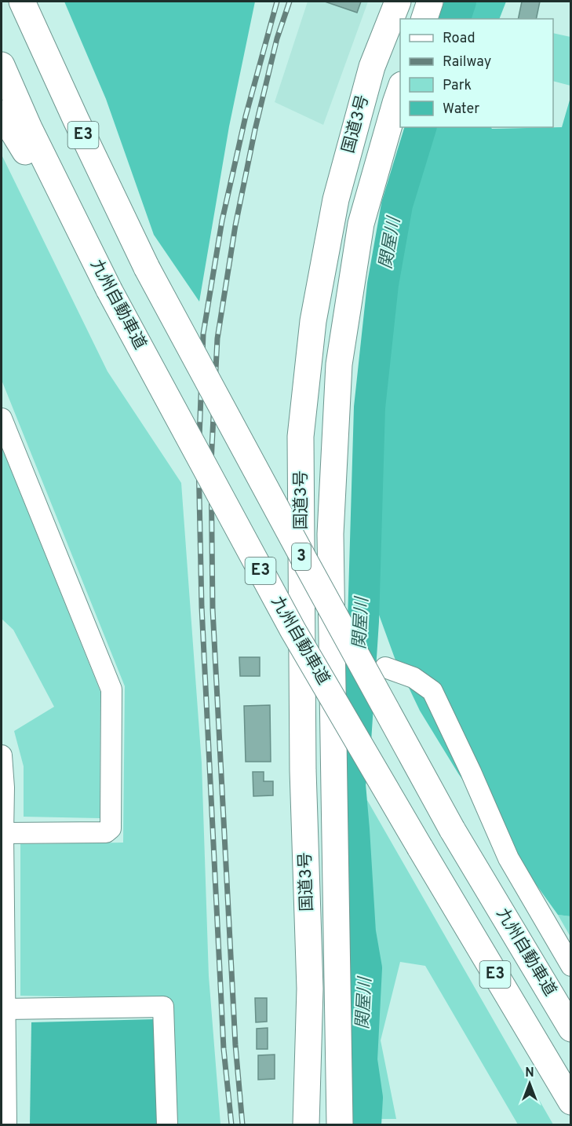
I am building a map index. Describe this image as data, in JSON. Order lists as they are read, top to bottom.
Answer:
{
  "streets": {
    "highway": [
      "国道3号",
      "E3",
      "九州自動車道",
      "3"
    ]
  },
  "water": ["関屋川"],
  "legend": [
    "Road",
    "Railway",
    "Park",
    "Water"
  ],
  "north": "top"
}
